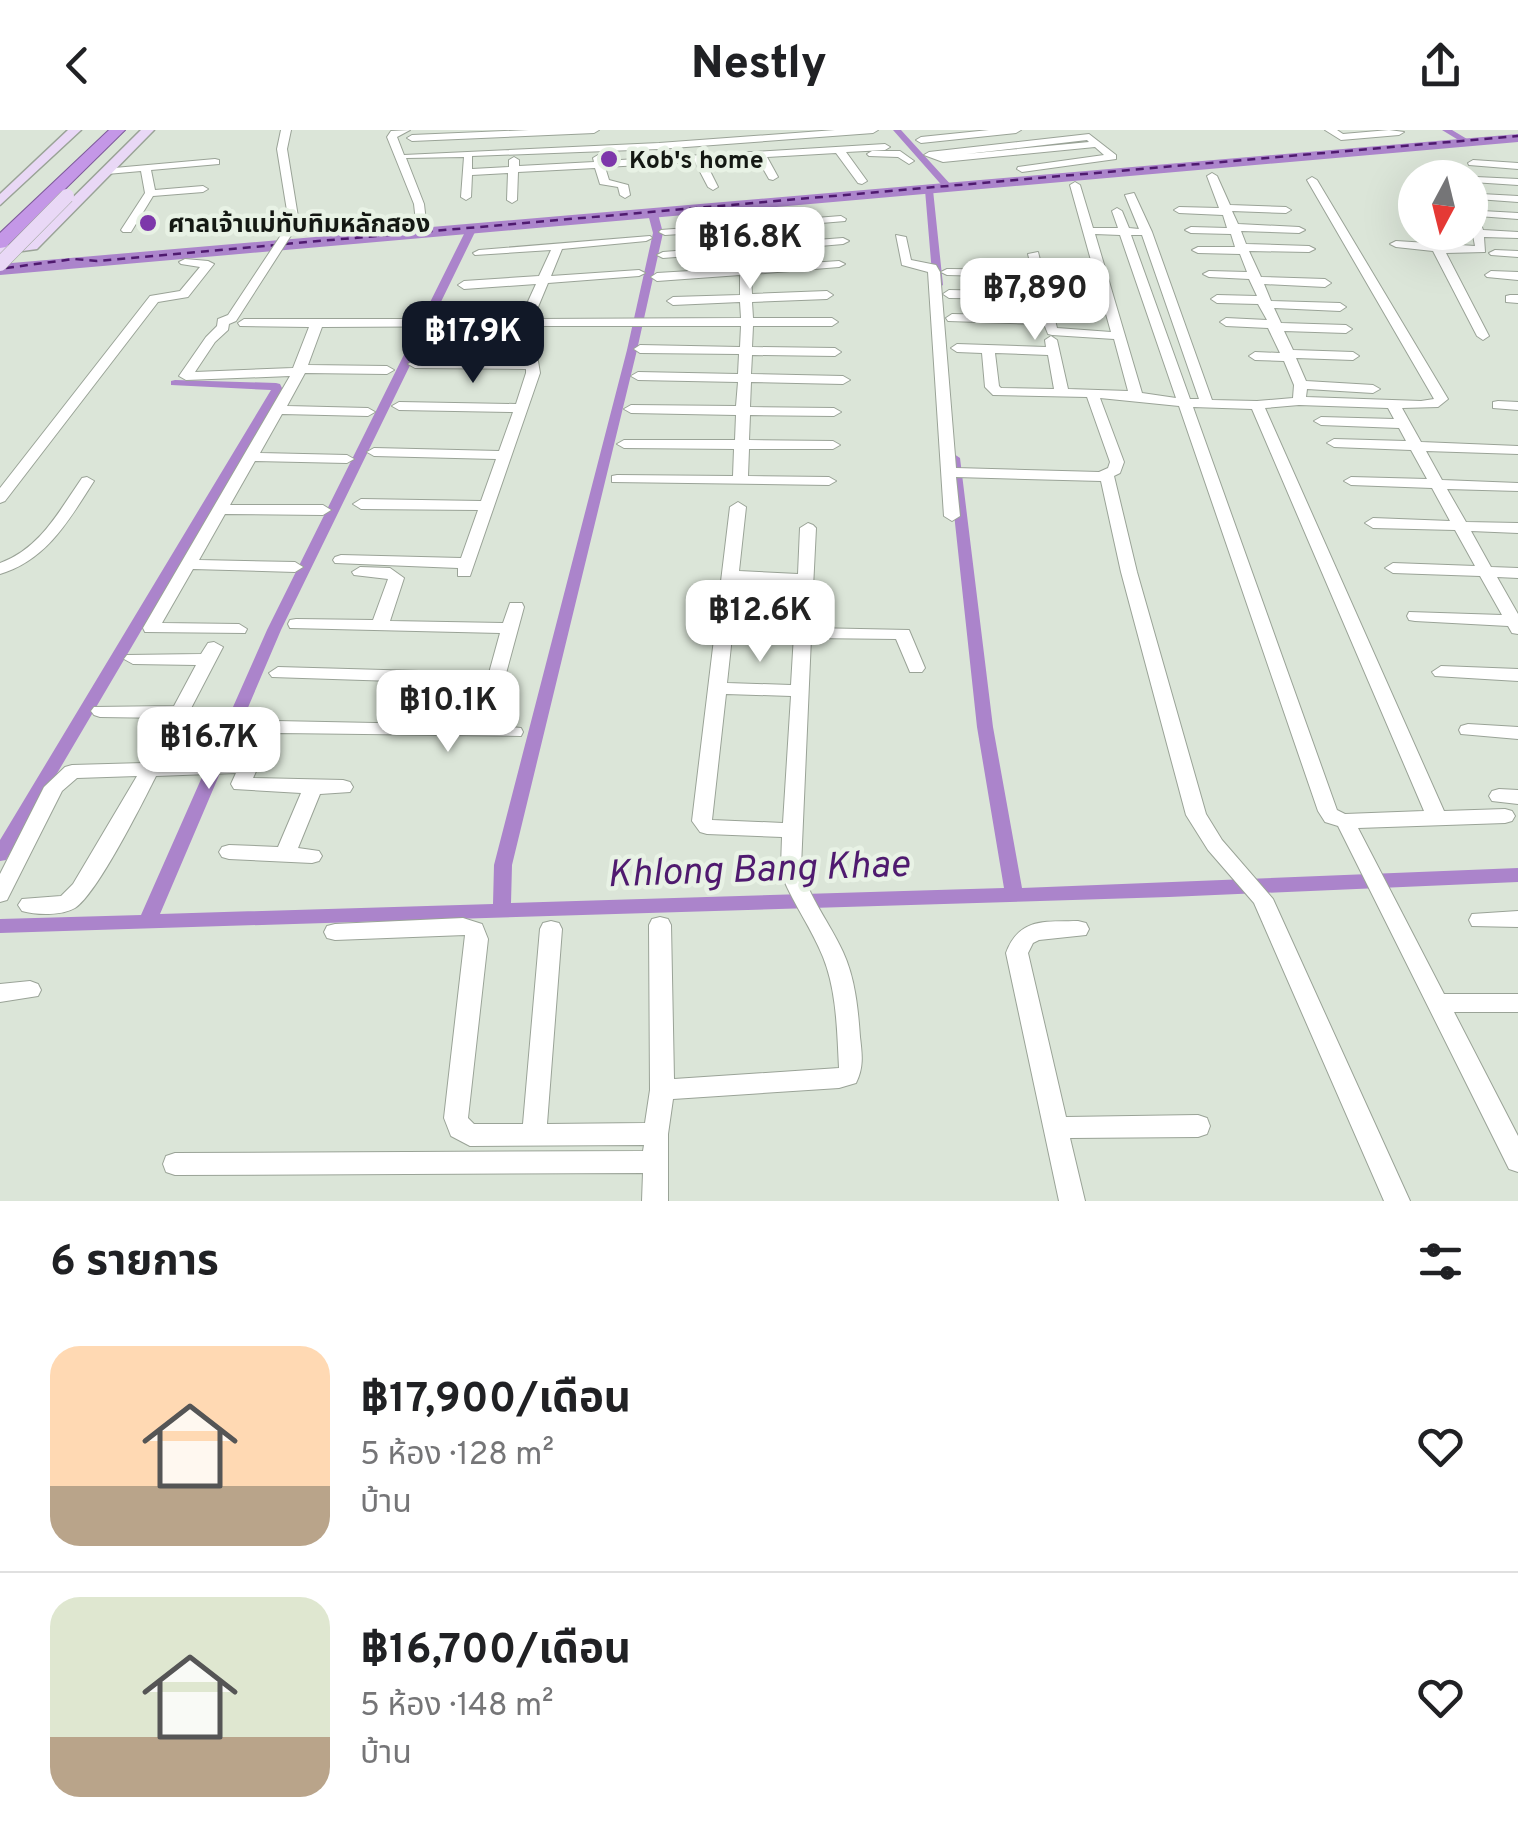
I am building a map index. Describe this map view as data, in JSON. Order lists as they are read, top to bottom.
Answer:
{
  "water": ["Khlong Bang Khae"],
  "places": ["Kob's home", "ศาลเจ้าแม่ทับทิมหลักสอง"],
  "north": "bottom",
  "page": {
    "header": "Nestly",
    "price": [
      "฿16.8K",
      "฿7,890",
      "฿17.9K",
      "฿12.6K",
      "฿10.1K",
      "฿16.7K"
    ],
    "heading": "6 รายการ",
    "list": [
      {
        "name": "฿17,900/เดือน",
        "note": "5 ห้อง · 128 m² · บ้าน"
      },
      {
        "name": "฿16,700/เดือน",
        "note": "5 ห้อง · 148 m² · บ้าน"
      }
    ]
  }
}
